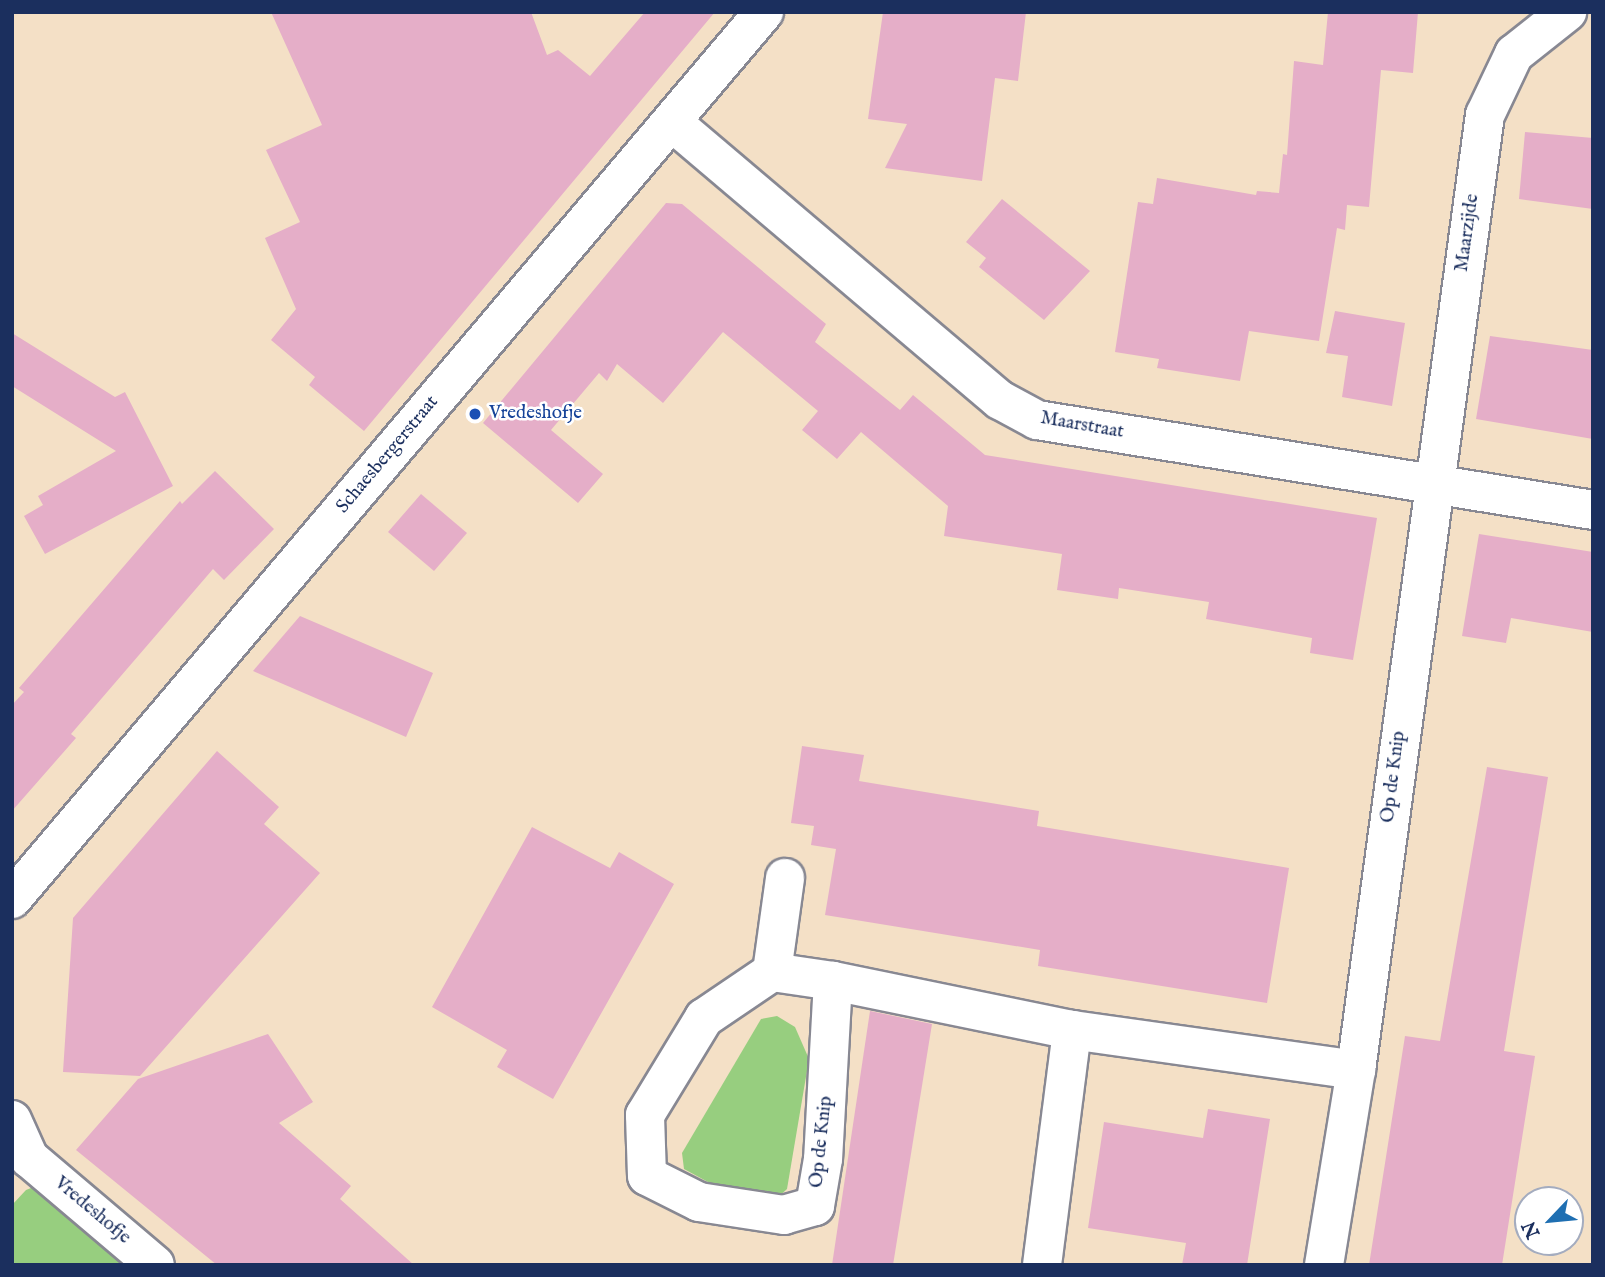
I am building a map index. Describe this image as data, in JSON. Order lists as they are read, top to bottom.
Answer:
{
  "streets": {
    "street": [
      "Maarzijde",
      "Maarstraat",
      "Schaesbergerstraat",
      "Op de Knip",
      "Vredeshofje"
    ]
  },
  "crossings": [
    ["Maarzijde", "Maarstraat"],
    ["Maarzijde", "Op de Knip"],
    ["Maarstraat", "Schaesbergerstraat"],
    ["Maarstraat", "Op de Knip"]
  ],
  "places": ["Vredeshofje"],
  "north": "bottom left"
}
